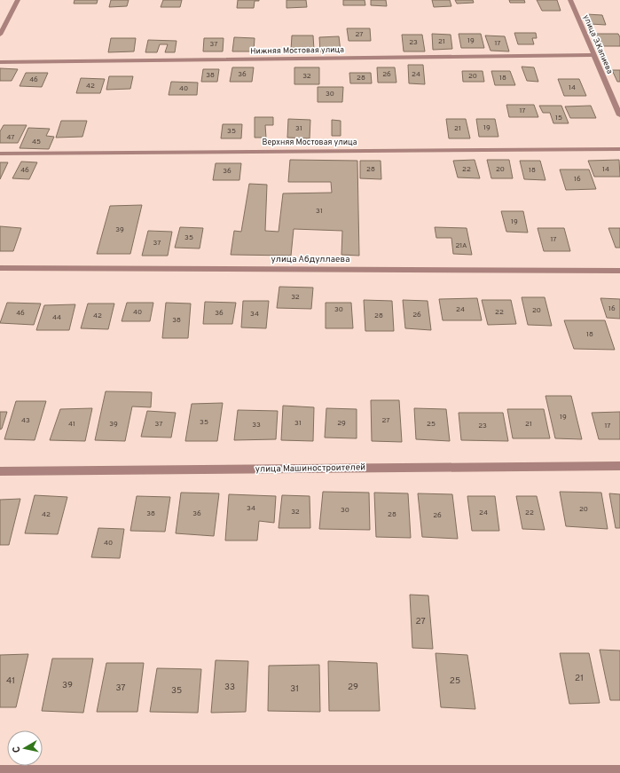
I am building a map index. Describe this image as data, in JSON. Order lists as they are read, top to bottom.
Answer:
{
  "streets": {
    "street": [
      "улица Э.Капиева",
      "Нижняя Мостовая улица",
      "Верхняя Мостовая улица",
      "улица Абдуллаева",
      "улица Машиностроителей"
    ]
  },
  "crossings": [
    ["улица Э.Капиева", "Нижняя Мостовая улица"]
  ],
  "house_numbers": [
    "27",
    "19",
    "21",
    "23",
    "17",
    "37",
    "36",
    "26",
    "24",
    "38",
    "32",
    "20",
    "28",
    "18",
    "46",
    "42",
    "14",
    "40",
    "30",
    "17",
    "15",
    "19",
    "31",
    "21",
    "35",
    "47",
    "45",
    "28",
    "22",
    "20",
    "14",
    "46",
    "18",
    "36",
    "16",
    "31",
    "19",
    "39",
    "35",
    "17",
    "37",
    "21А",
    "32",
    "16",
    "30",
    "24",
    "20",
    "40",
    "22",
    "46",
    "36",
    "34",
    "26",
    "42",
    "28",
    "44",
    "38",
    "18",
    "19",
    "43",
    "27",
    "35",
    "31",
    "29",
    "41",
    "39",
    "37",
    "25",
    "21",
    "33",
    "23",
    "17",
    "34",
    "20",
    "30",
    "32",
    "24",
    "22",
    "38",
    "36",
    "42",
    "28",
    "26",
    "40",
    "27",
    "21",
    "41",
    "25",
    "39",
    "33",
    "29",
    "37",
    "31",
    "35"
  ],
  "north": "left"
}
